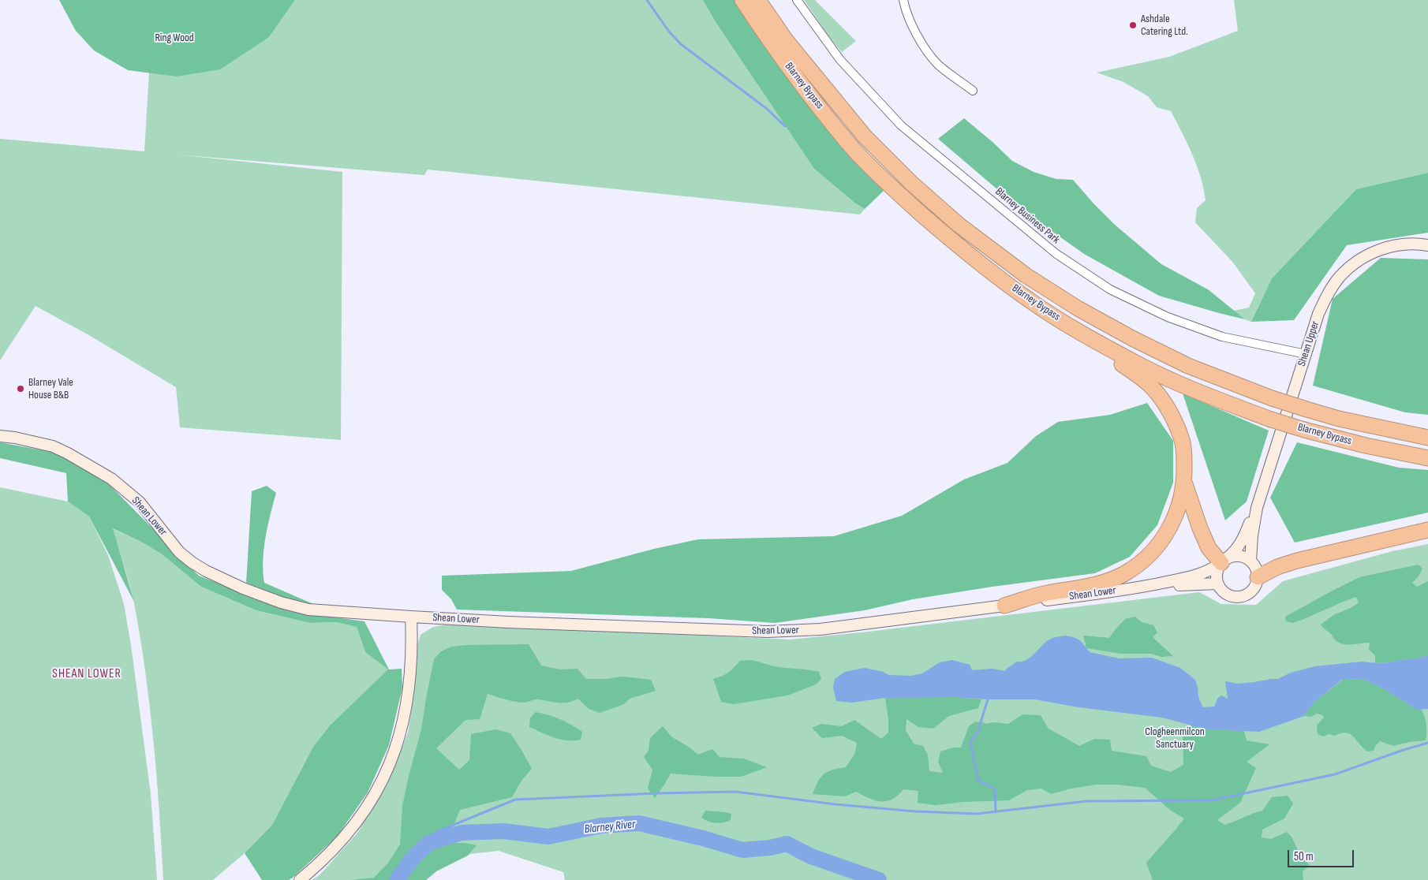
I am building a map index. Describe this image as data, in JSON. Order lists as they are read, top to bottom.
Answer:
{
  "streets": {
    "highway": ["Blarney Bypass"],
    "main road": ["Shean Upper", "Shean Lower"],
    "street": ["Blarney Business Park"]
  },
  "crossings": [
    ["Blarney Business Park", "Shean Upper"],
    ["Shean Upper", "Shean Lower"]
  ],
  "districts": ["SHEAN LOWER"],
  "water": ["Blarney River"],
  "parks": ["Ring Wood", "Clogheenmilcon Sanctuary"],
  "places": ["Ashdale Catering Ltd.", "Blarney Vale House B&B"],
  "scale_bar": "50 m"
}
